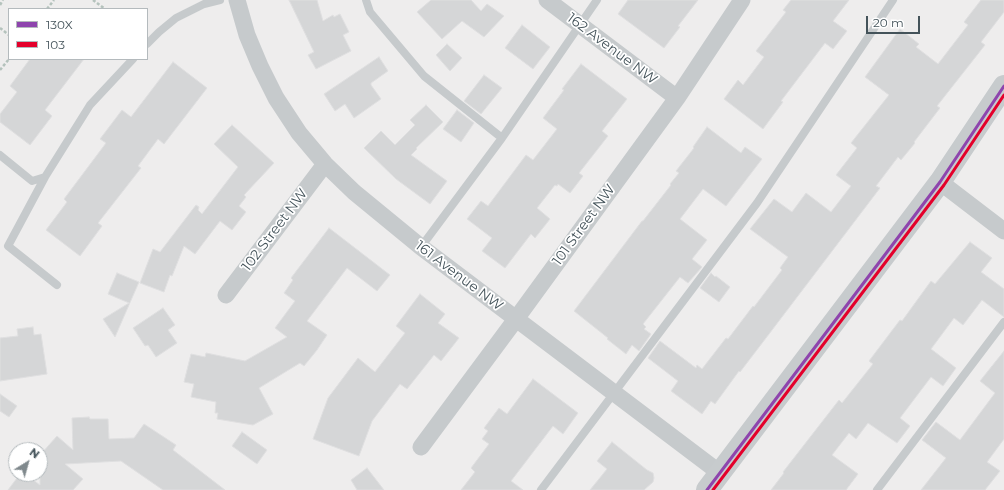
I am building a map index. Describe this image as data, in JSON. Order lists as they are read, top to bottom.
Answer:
{
  "streets": {
    "street": [
      "162 Avenue NW",
      "101 Street NW",
      "102 Street NW",
      "161 Avenue NW"
    ]
  },
  "crossings": [
    ["162 Avenue NW", "101 Street NW"],
    ["101 Street NW", "161 Avenue NW"],
    ["102 Street NW", "161 Avenue NW"]
  ],
  "lines": ["transit line 130X", "transit line 103"],
  "legend": ["130X", "103"],
  "scale_bar": "20 m",
  "north": "top right"
}
